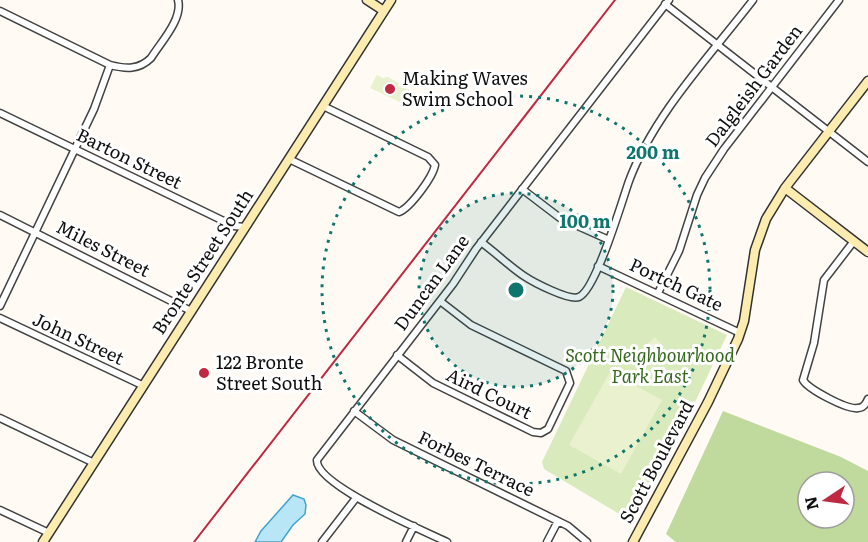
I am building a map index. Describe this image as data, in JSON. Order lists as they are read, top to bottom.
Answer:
{
  "streets": {
    "street": [
      "Dalgleish Garden",
      "Barton Street",
      "Miles Street",
      "Bronte Street South",
      "Duncan Lane",
      "Portch Gate",
      "John Street",
      "Aird Court",
      "Scott Boulevard",
      "Forbes Terrace"
    ]
  },
  "crossings": [
    ["Dalgleish Garden", "Portch Gate"],
    ["Barton Street", "Bronte Street South"],
    ["Miles Street", "Bronte Street South"],
    ["Bronte Street South", "John Street"],
    ["Duncan Lane", "Aird Court"],
    ["Duncan Lane", "Forbes Terrace"],
    ["Portch Gate", "Scott Boulevard"]
  ],
  "parks": ["Scott Neighbourhood Park East"],
  "places": ["Making Waves Swim School", "122 Bronte Street South"],
  "north": "left",
  "rings": ["200 m", "100 m"]
}
